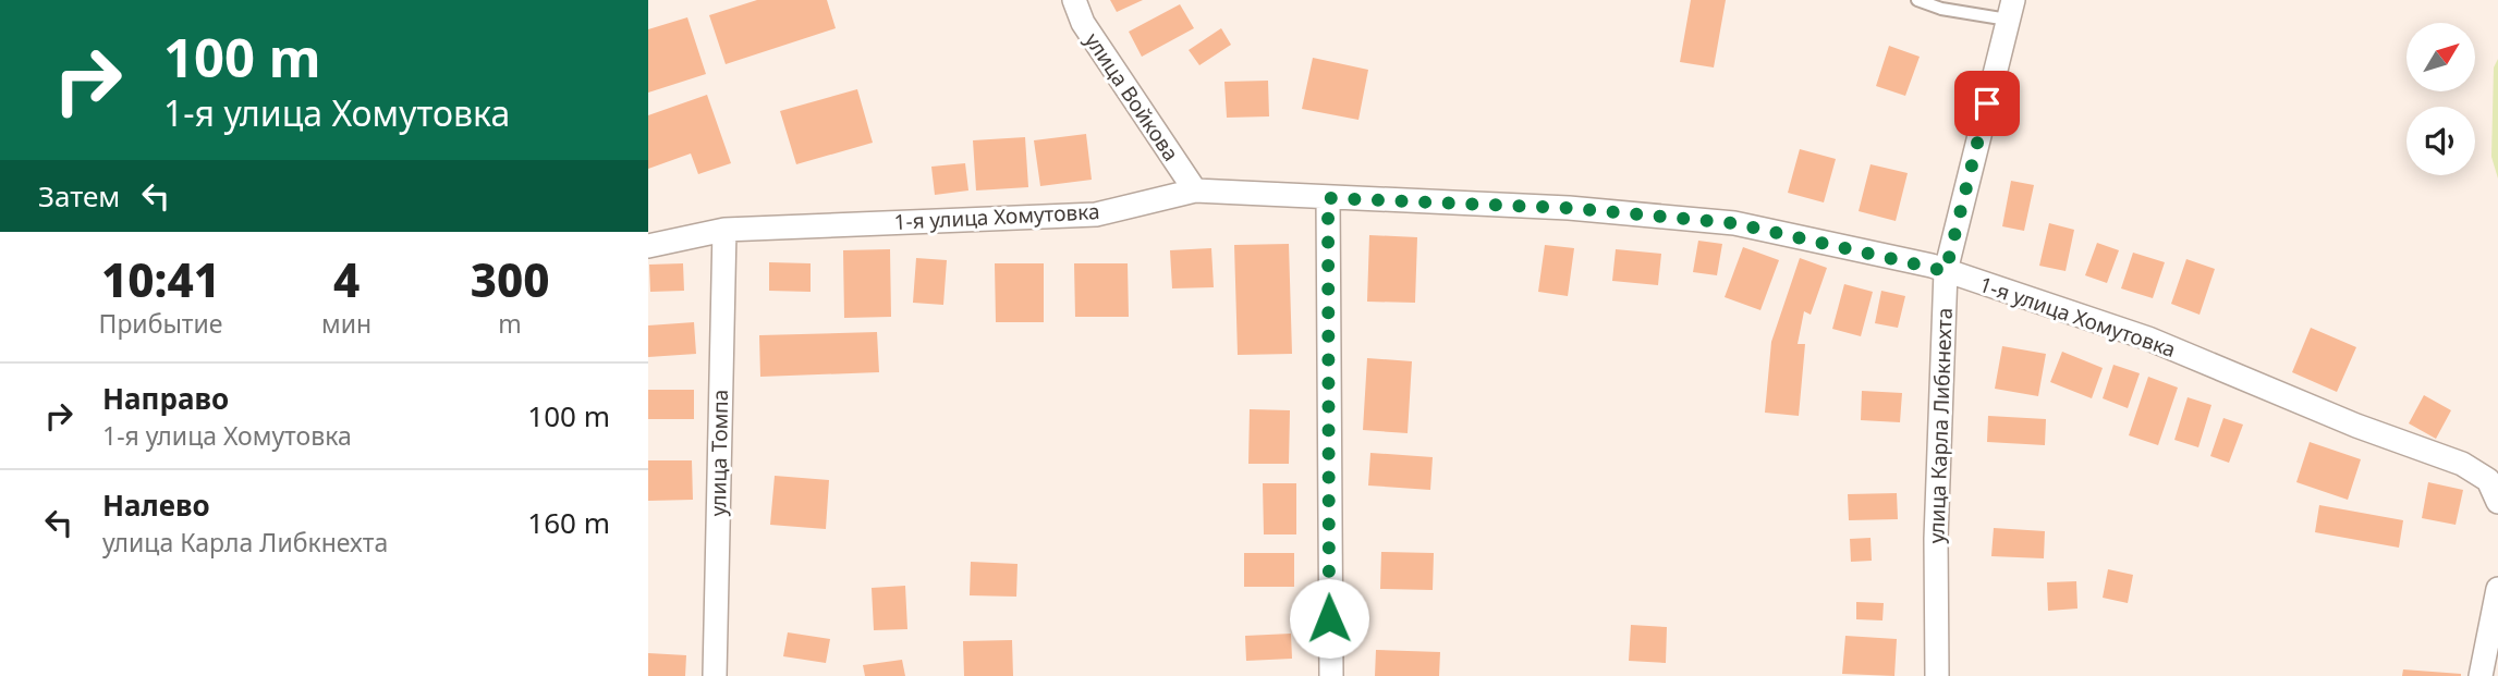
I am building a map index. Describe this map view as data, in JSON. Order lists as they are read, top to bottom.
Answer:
{
  "streets": {
    "street": [
      "улица Войкова",
      "1-я улица Хомутовка",
      "улица Карла Либкнехта",
      "улица Томпа"
    ]
  },
  "crossings": [
    ["улица Войкова", "1-я улица Хомутовка"],
    ["1-я улица Хомутовка", "улица Карла Либкнехта"],
    ["1-я улица Хомутовка", "улица Томпа"]
  ],
  "north": "top right",
  "page": {
    "turn": ["100 m", "1-я улица Хомутовка"],
    "then": "Затем",
    "eta": [
      "10:41",
      "Прибытие",
      "4",
      "мин",
      "300",
      "m"
    ],
    "list": [
      {
        "name": "Направо",
        "note": "1-я улица Хомутовка",
        "value": "100 m"
      },
      {
        "name": "Налево",
        "note": "улица Карла Либкнехта",
        "value": "160 m"
      }
    ]
  }
}
